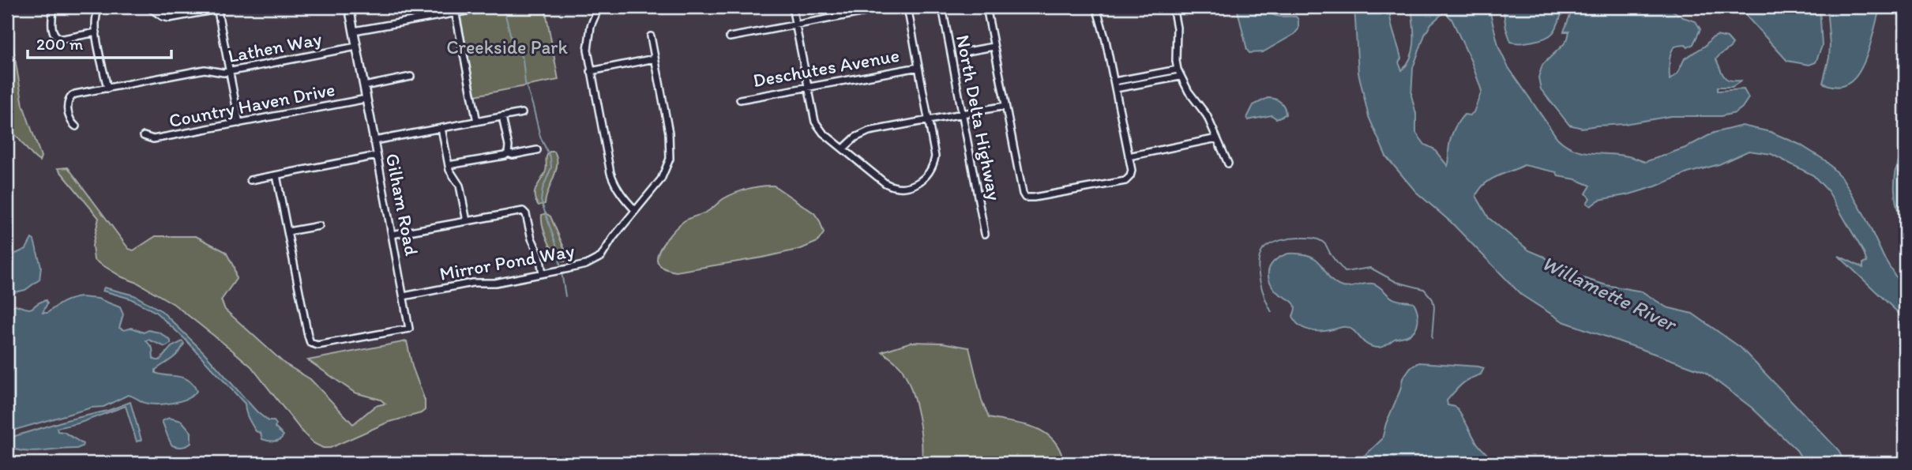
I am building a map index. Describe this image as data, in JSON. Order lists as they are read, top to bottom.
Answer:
{
  "streets": {
    "street": [
      "Lathen Way",
      "Deschutes Avenue",
      "Country Haven Drive",
      "North Delta Highway",
      "Gilham Road",
      "Mirror Pond Way"
    ]
  },
  "crossings": [
    ["Lathen Way", "Gilham Road"],
    ["Country Haven Drive", "Gilham Road"],
    ["Gilham Road", "Mirror Pond Way"]
  ],
  "water": ["Willamette River"],
  "parks": ["Creekside Park"],
  "scale_bar": "200 m"
}
